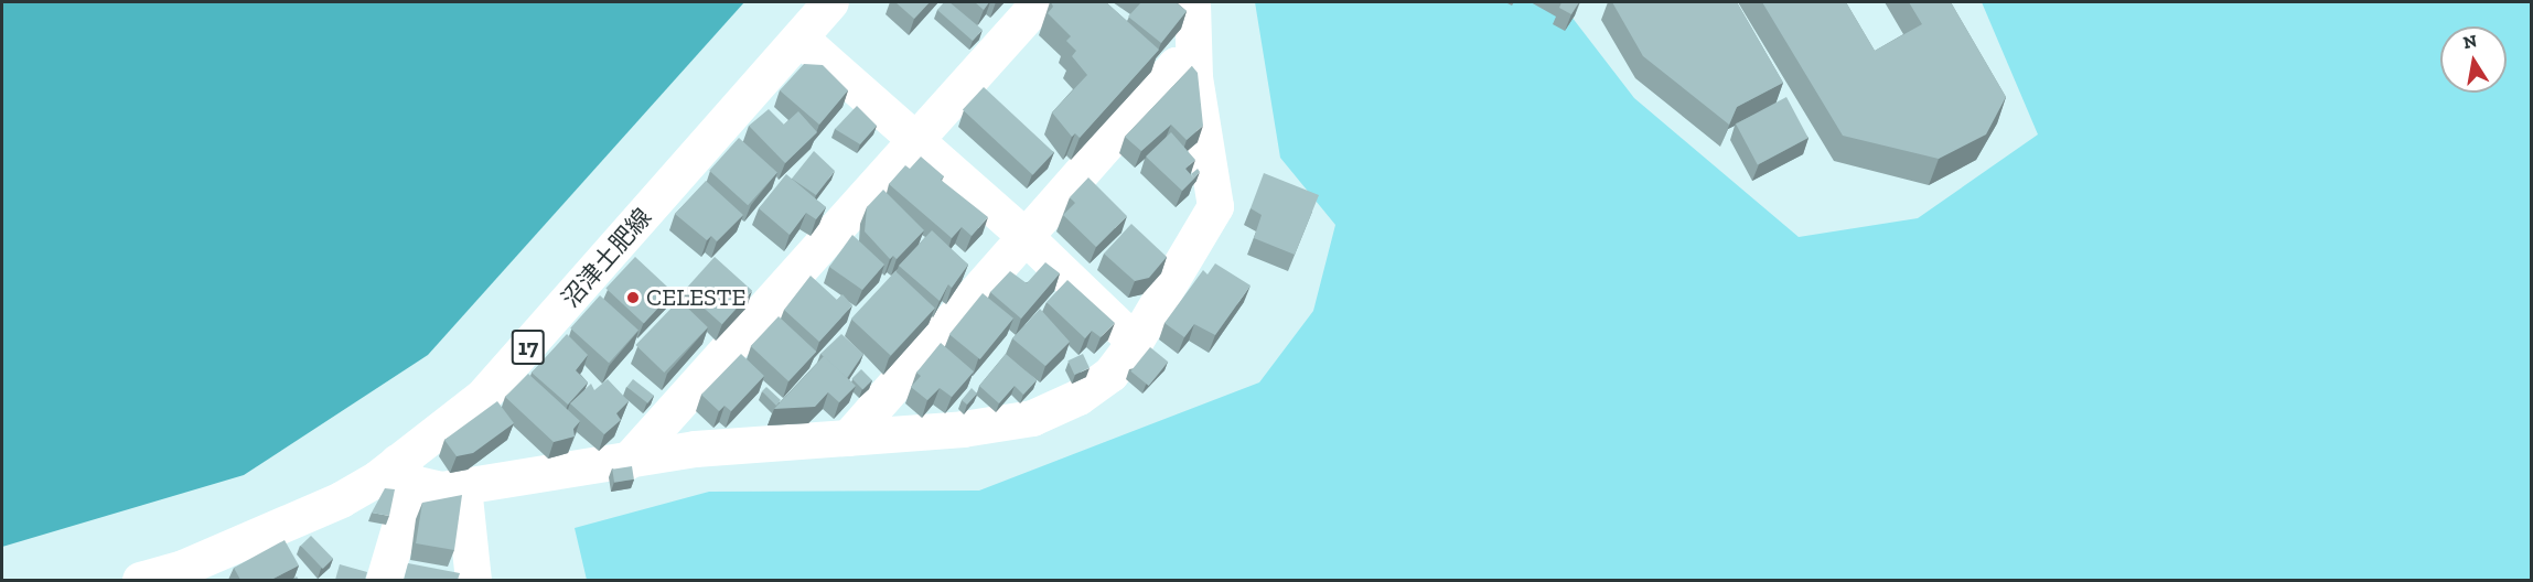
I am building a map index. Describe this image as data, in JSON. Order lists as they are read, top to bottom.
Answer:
{
  "streets": {
    "street": ["沼津土肥線", "17"]
  },
  "places": ["CELESTE"],
  "north": "top"
}
